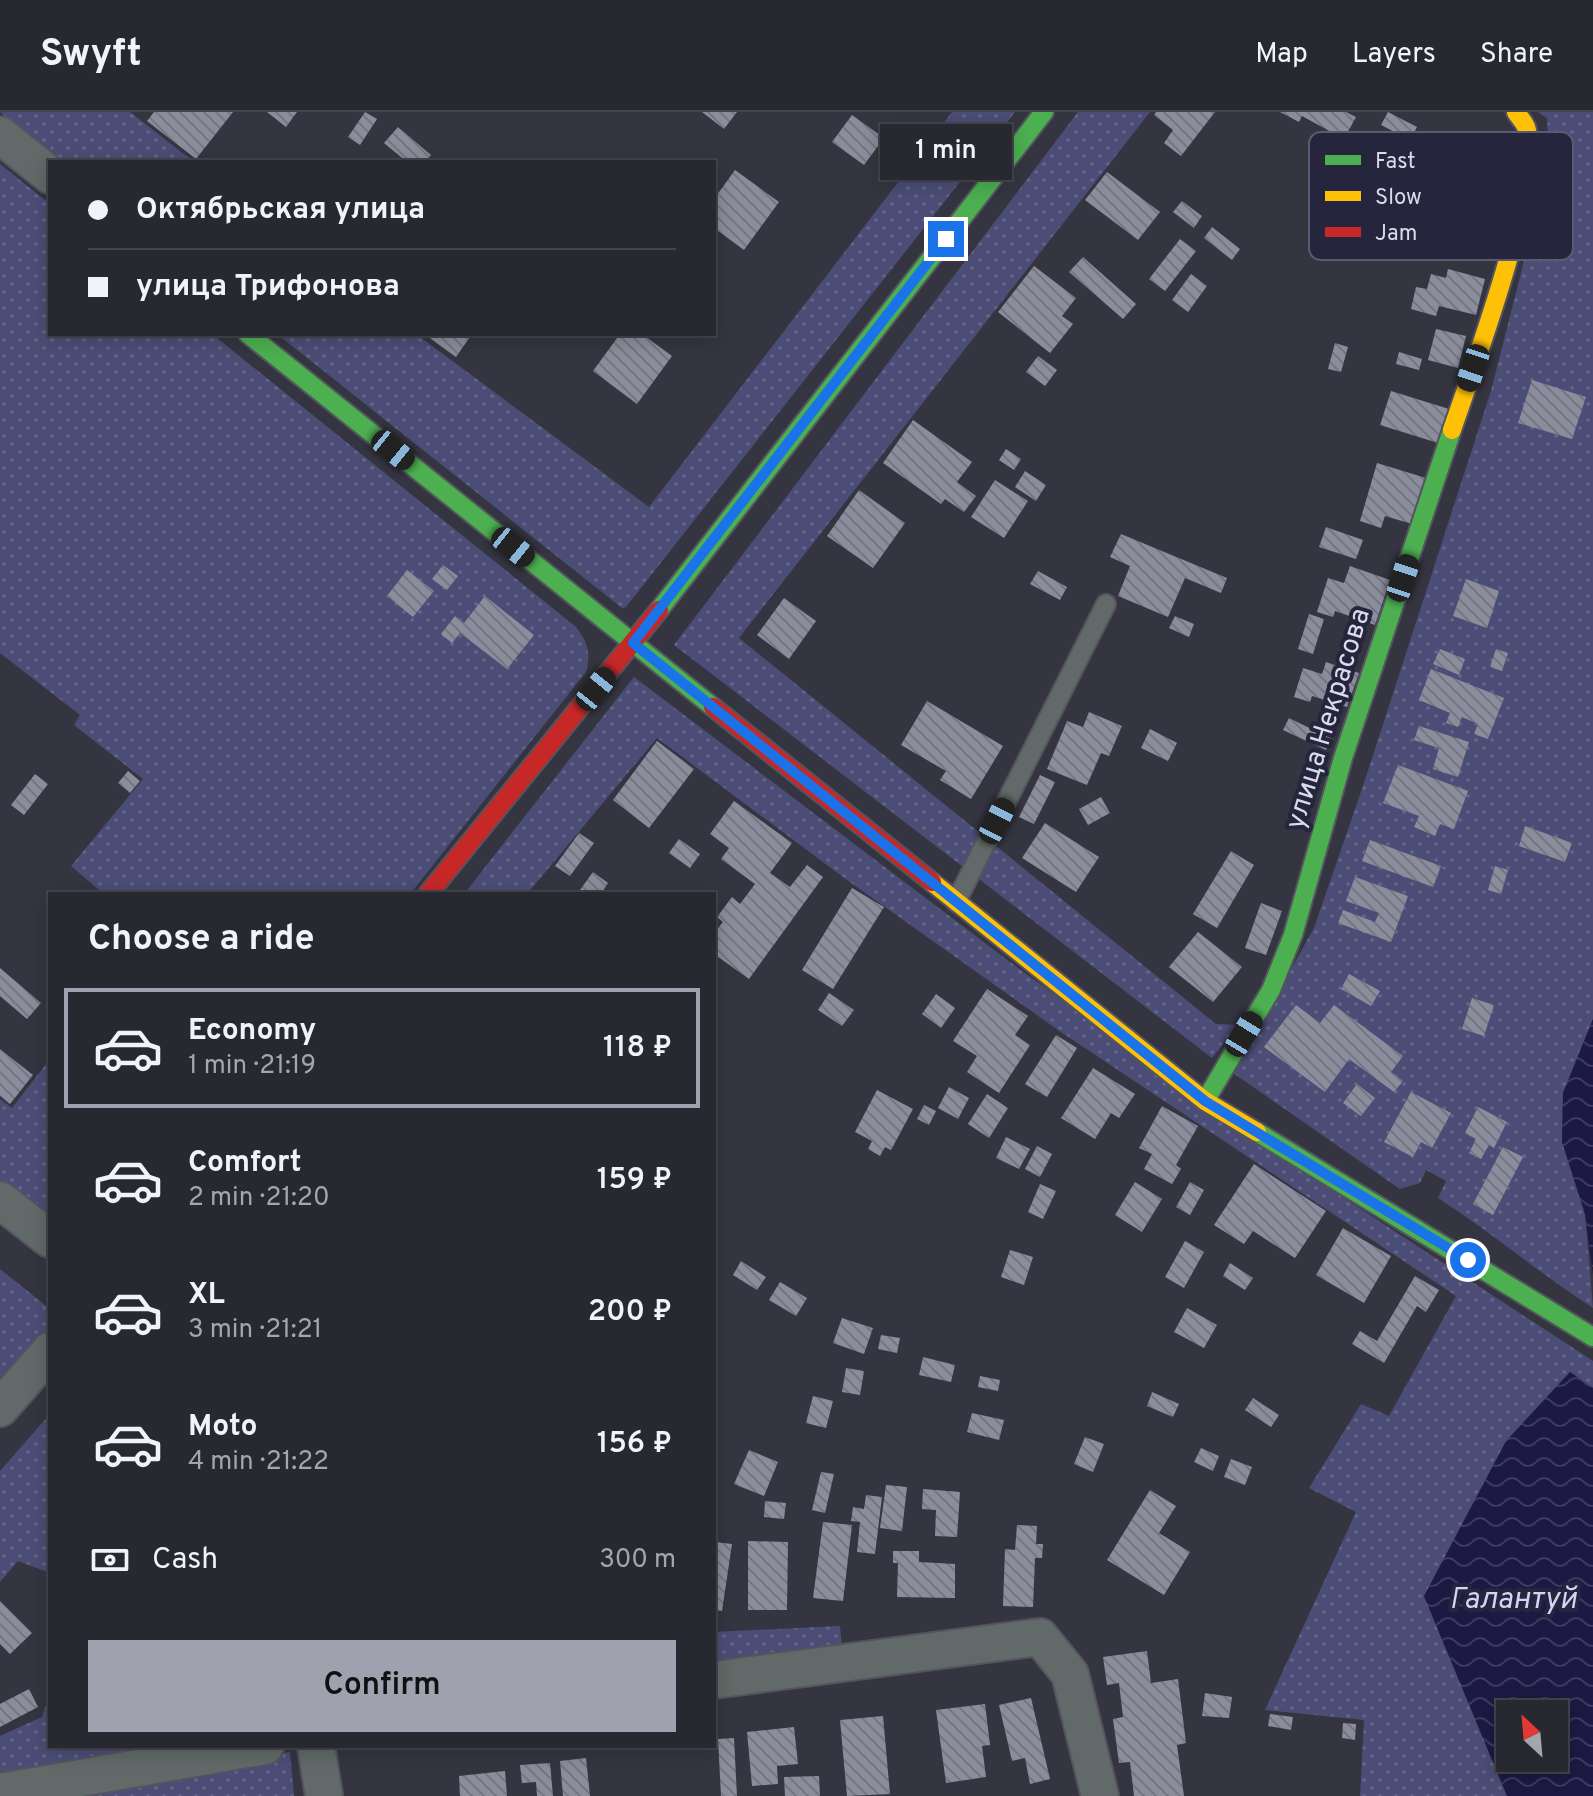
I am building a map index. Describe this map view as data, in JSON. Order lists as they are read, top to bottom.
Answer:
{
  "streets": {
    "street": ["улица Некрасова"]
  },
  "water": ["Галантуй"],
  "legend": ["Fast", "Slow", "Jam"],
  "north": "top left",
  "page": {
    "header": "Swyft",
    "nav": ["Map", "Layers", "Share"],
    "bubble": "1 min",
    "banner": ["Октябрьская улица", "улица Трифонова"],
    "heading": "Choose a ride",
    "list": [
      {
        "name": "Economy",
        "note": "1 min · 21:19",
        "value": "118 ₽"
      },
      {
        "name": "Comfort",
        "note": "2 min · 21:20",
        "value": "159 ₽"
      },
      {
        "name": "XL",
        "note": "3 min · 21:21",
        "value": "200 ₽"
      },
      {
        "name": "Moto",
        "note": "4 min · 21:22",
        "value": "156 ₽"
      }
    ],
    "pay": ["Cash", "300 m"],
    "buttons": "Confirm"
  }
}
